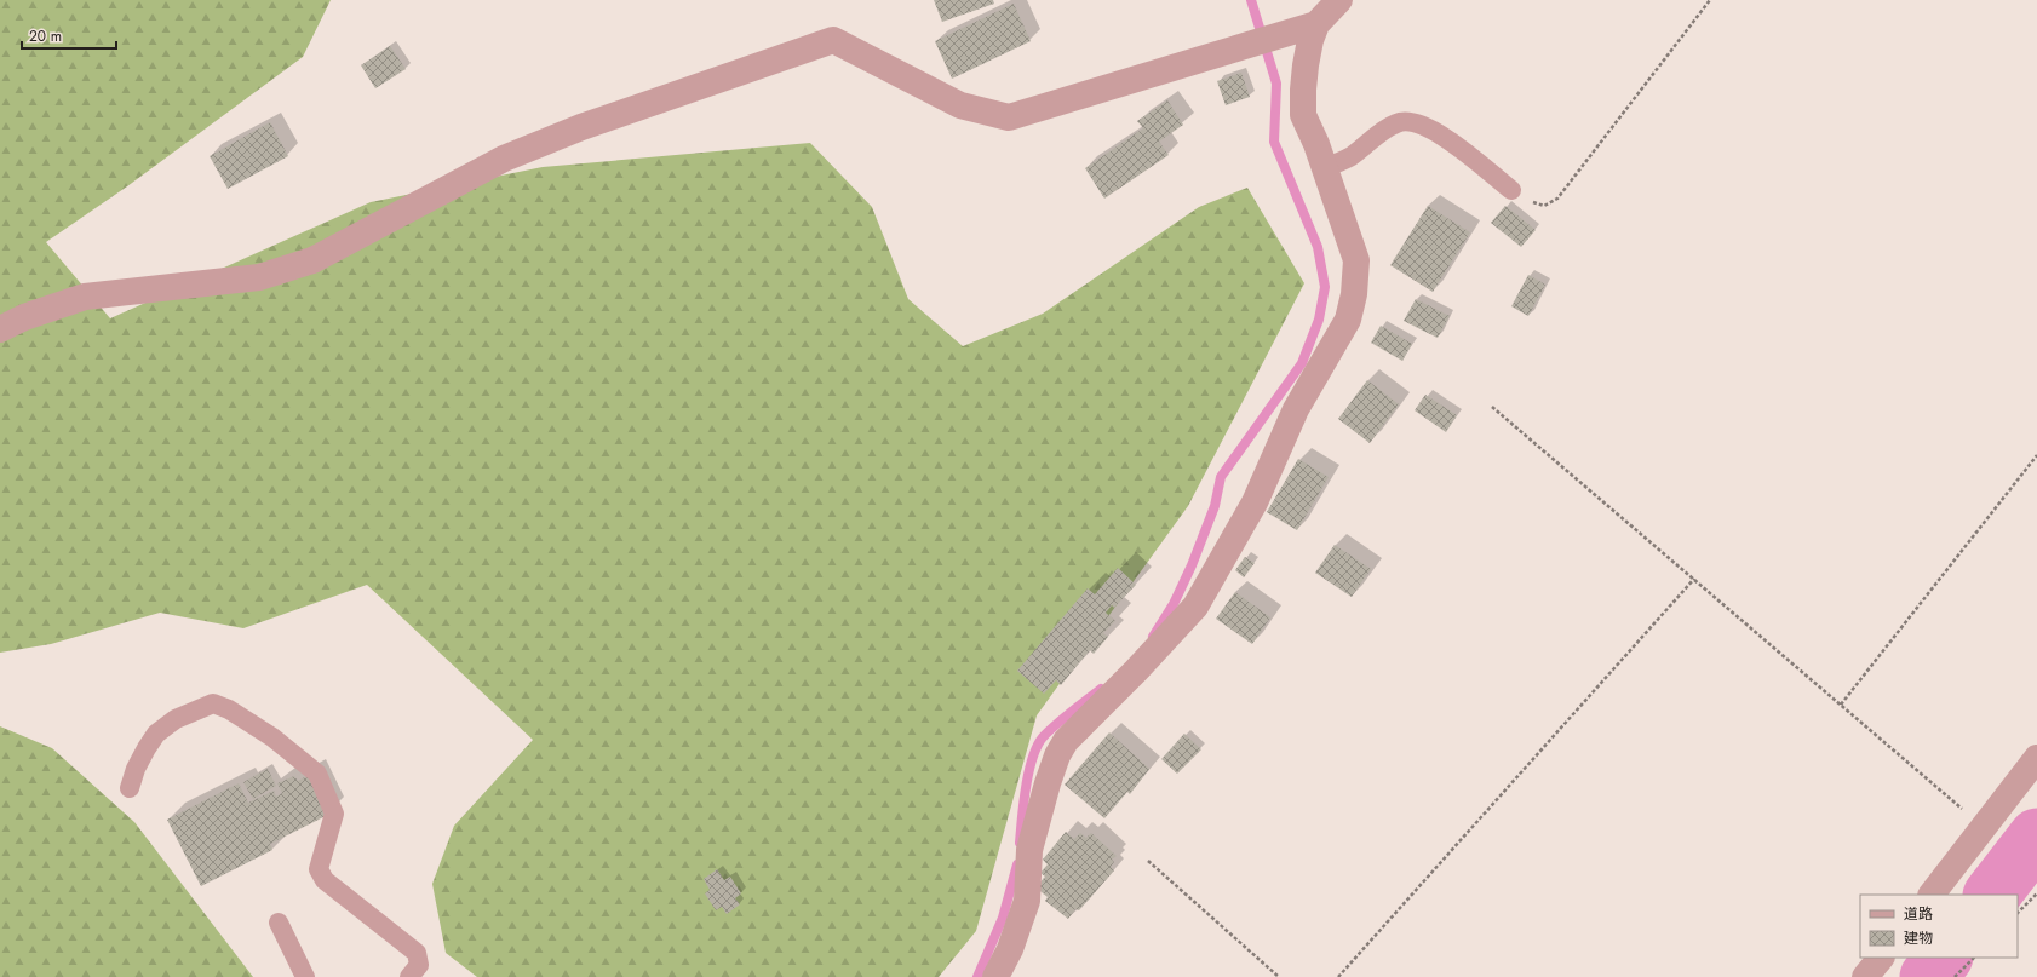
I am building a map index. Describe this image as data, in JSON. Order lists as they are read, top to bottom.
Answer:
{
  "legend": ["道路", "建物"],
  "scale_bar": "20 m"
}
